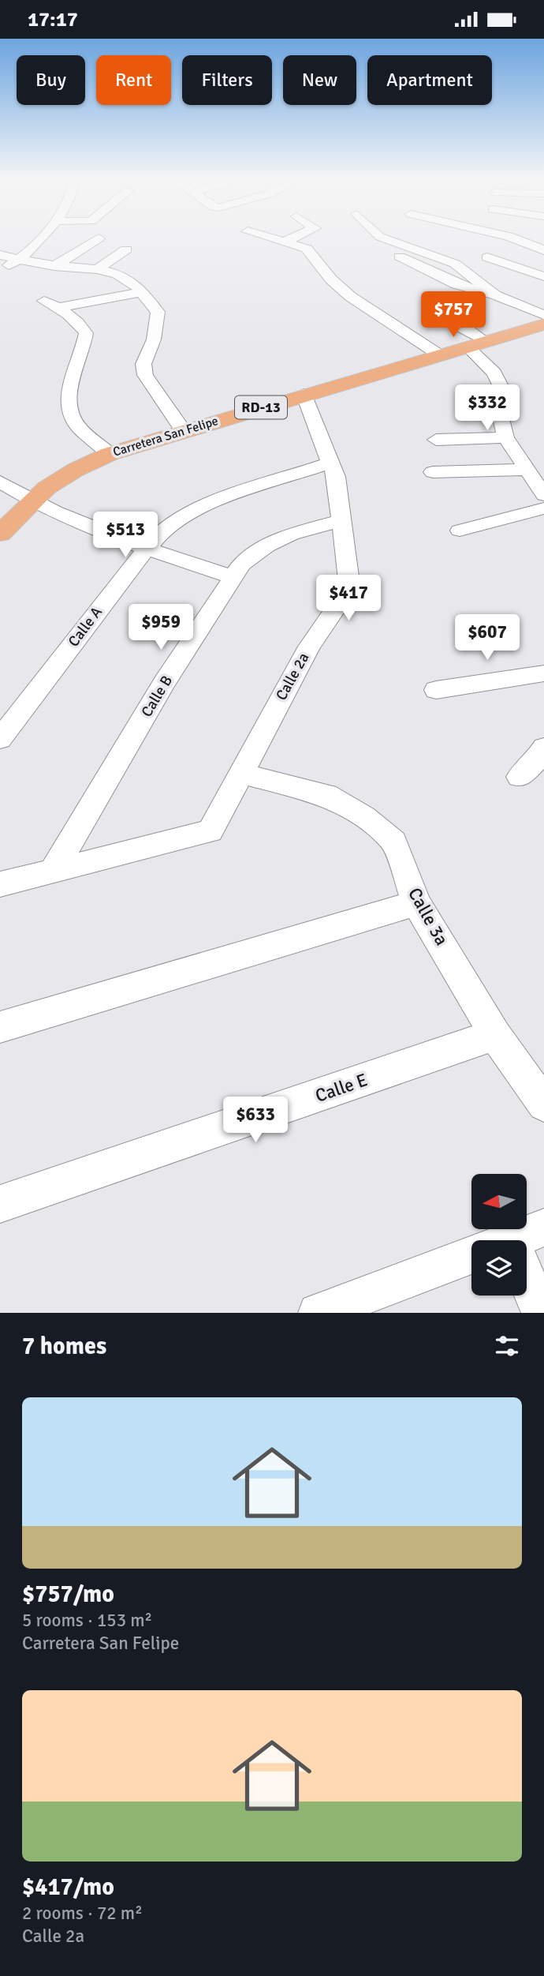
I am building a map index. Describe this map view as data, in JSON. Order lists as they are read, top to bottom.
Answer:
{
  "streets": {
    "main road": ["RD-13", "Carretera San Felipe"],
    "street": [
      "Calle A",
      "Calle 2a",
      "Calle B",
      "Calle 3a",
      "Calle E"
    ]
  },
  "crossings": [
    ["Carretera San Felipe", "Calle 2a"],
    ["Calle A", "Calle 2a"],
    ["Calle 2a", "Calle B"],
    ["Calle 2a", "Calle 3a"],
    ["Calle 3a", "Calle E"]
  ],
  "north": "left",
  "page": {
    "status": "17:17",
    "chip": [
      "Buy",
      "Rent",
      "Filters",
      "New",
      "Apartment"
    ],
    "price": [
      "$757",
      "$332",
      "$513",
      "$417",
      "$959",
      "$607",
      "$633"
    ],
    "heading": "7 homes",
    "list": [
      {
        "name": "$757/mo",
        "note": "5 rooms · 153 m² · Carretera San Felipe"
      },
      {
        "name": "$417/mo",
        "note": "2 rooms · 72 m² · Calle 2a"
      }
    ]
  }
}
